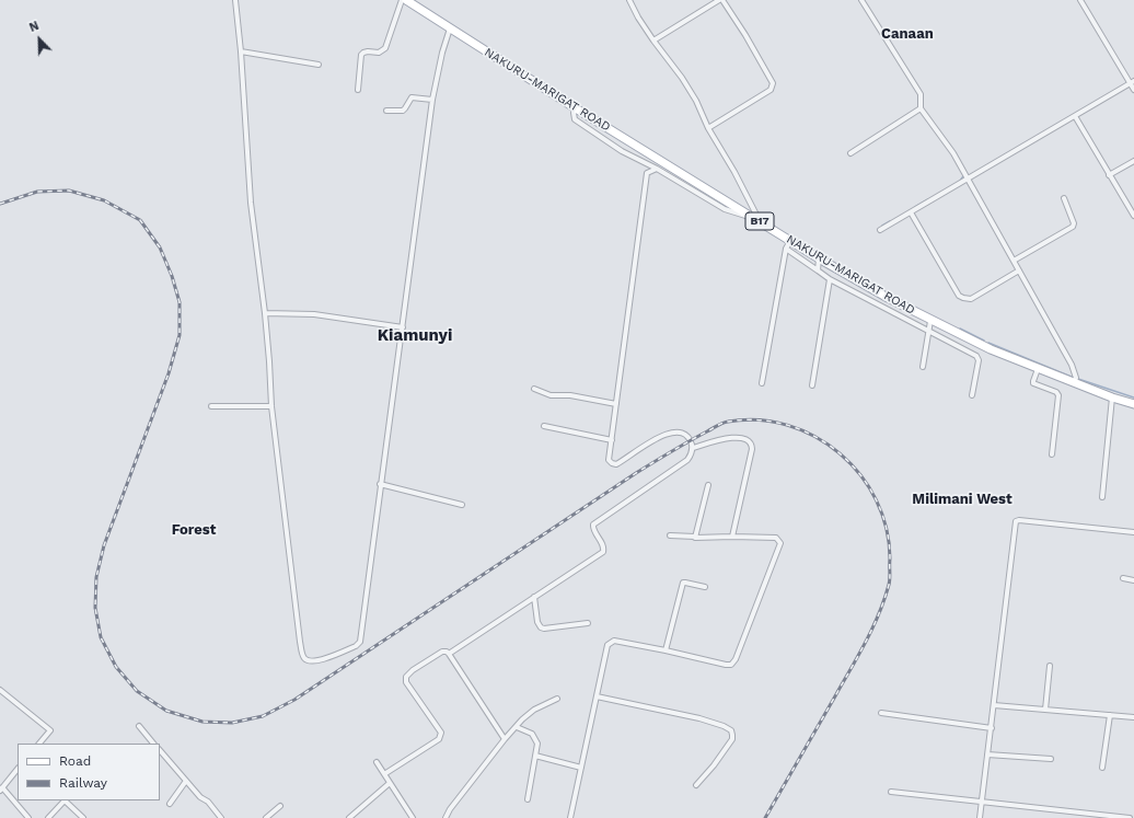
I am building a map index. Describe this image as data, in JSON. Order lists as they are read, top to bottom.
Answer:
{
  "streets": {
    "main road": ["NAKURU-MARIGAT ROAD", "B17"]
  },
  "districts": [
    "Canaan",
    "Kiamunyi",
    "Milimani West",
    "Forest"
  ],
  "legend": ["Road", "Railway"],
  "north": "top left"
}
